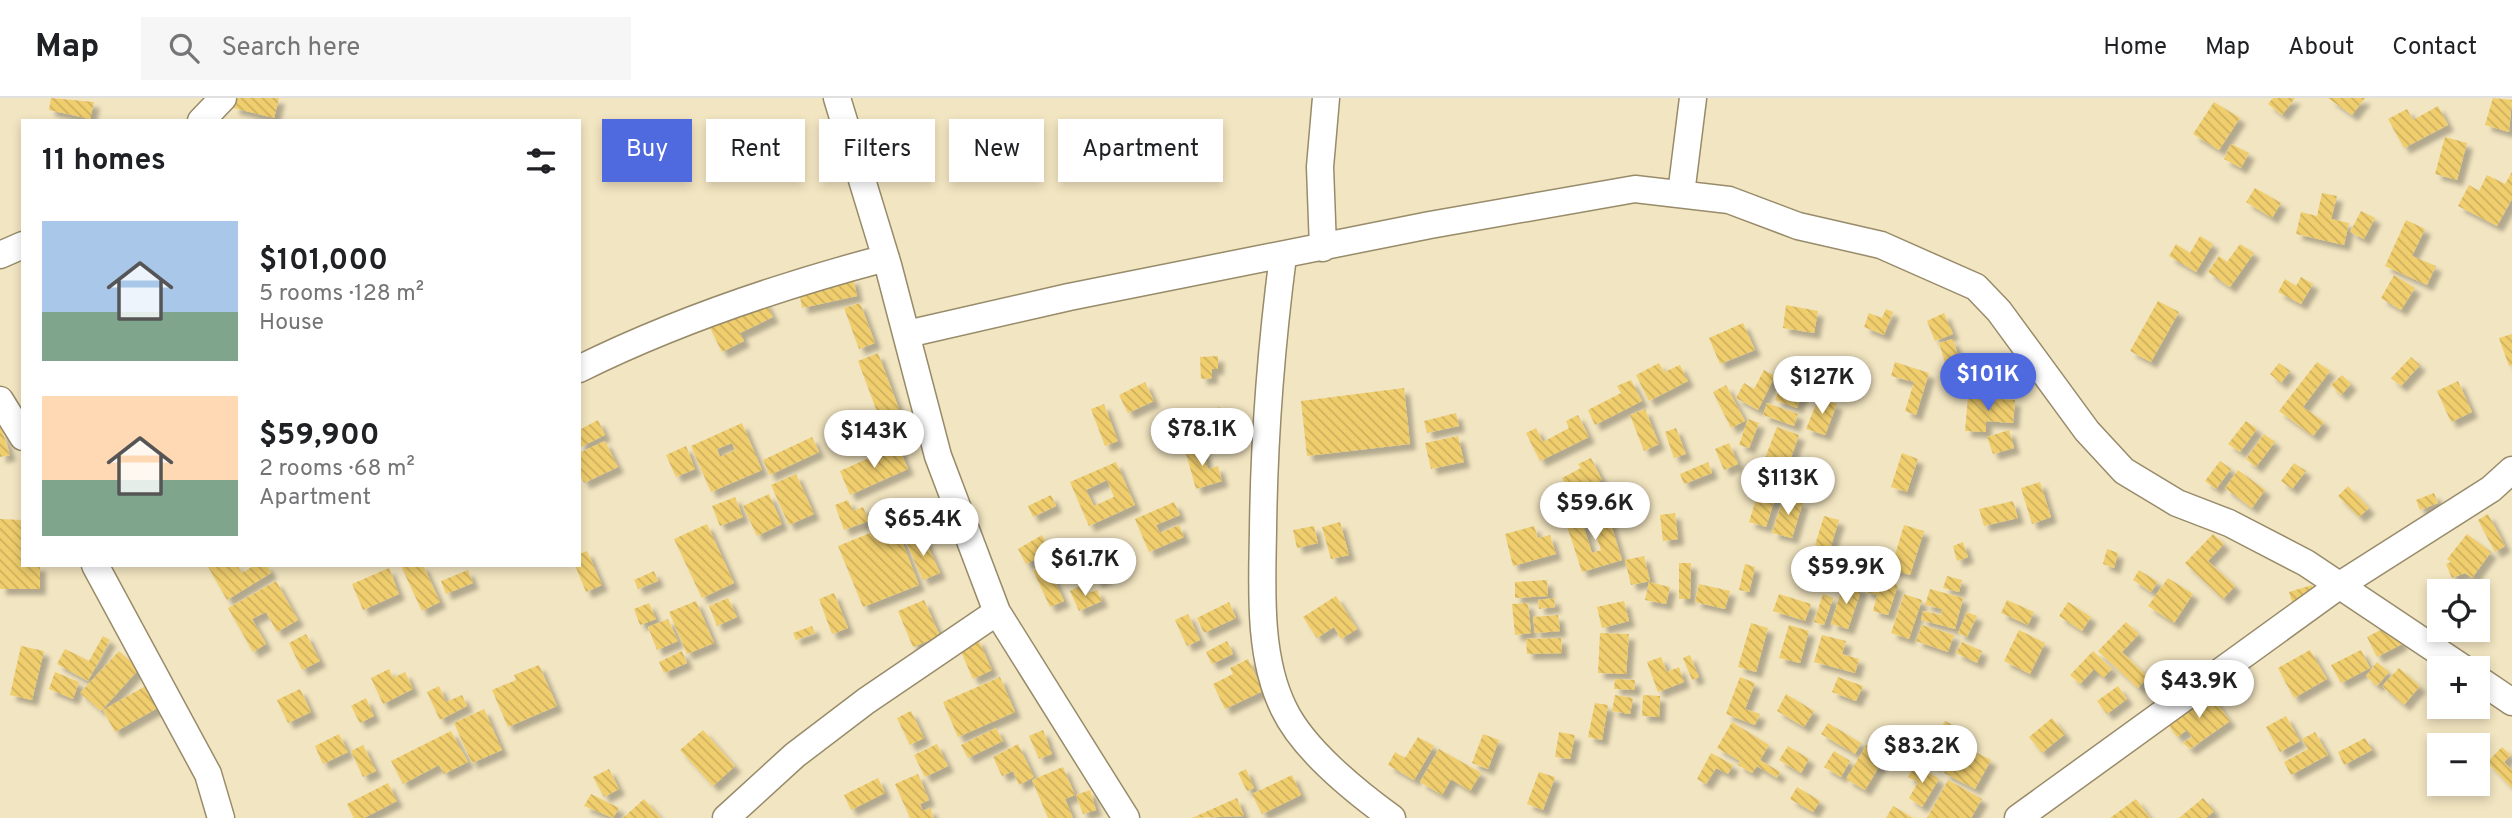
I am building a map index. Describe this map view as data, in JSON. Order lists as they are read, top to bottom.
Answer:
{
  "page": {
    "header": "Map",
    "search": "Search here",
    "nav": [
      "Home",
      "Map",
      "About",
      "Contact"
    ],
    "chip": [
      "Buy",
      "Rent",
      "Filters",
      "New",
      "Apartment"
    ],
    "heading": "11 homes",
    "list": [
      {
        "name": "$101,000",
        "note": "5 rooms · 128 m² · House"
      },
      {
        "name": "$59,900",
        "note": "2 rooms · 68 m² · Apartment"
      }
    ],
    "price": [
      "$101K",
      "$127K",
      "$78.1K",
      "$143K",
      "$113K",
      "$59.6K",
      "$65.4K",
      "$61.7K",
      "$59.9K",
      "$43.9K",
      "$83.2K"
    ],
    "map_buttons": ["+", "−"]
  }
}
